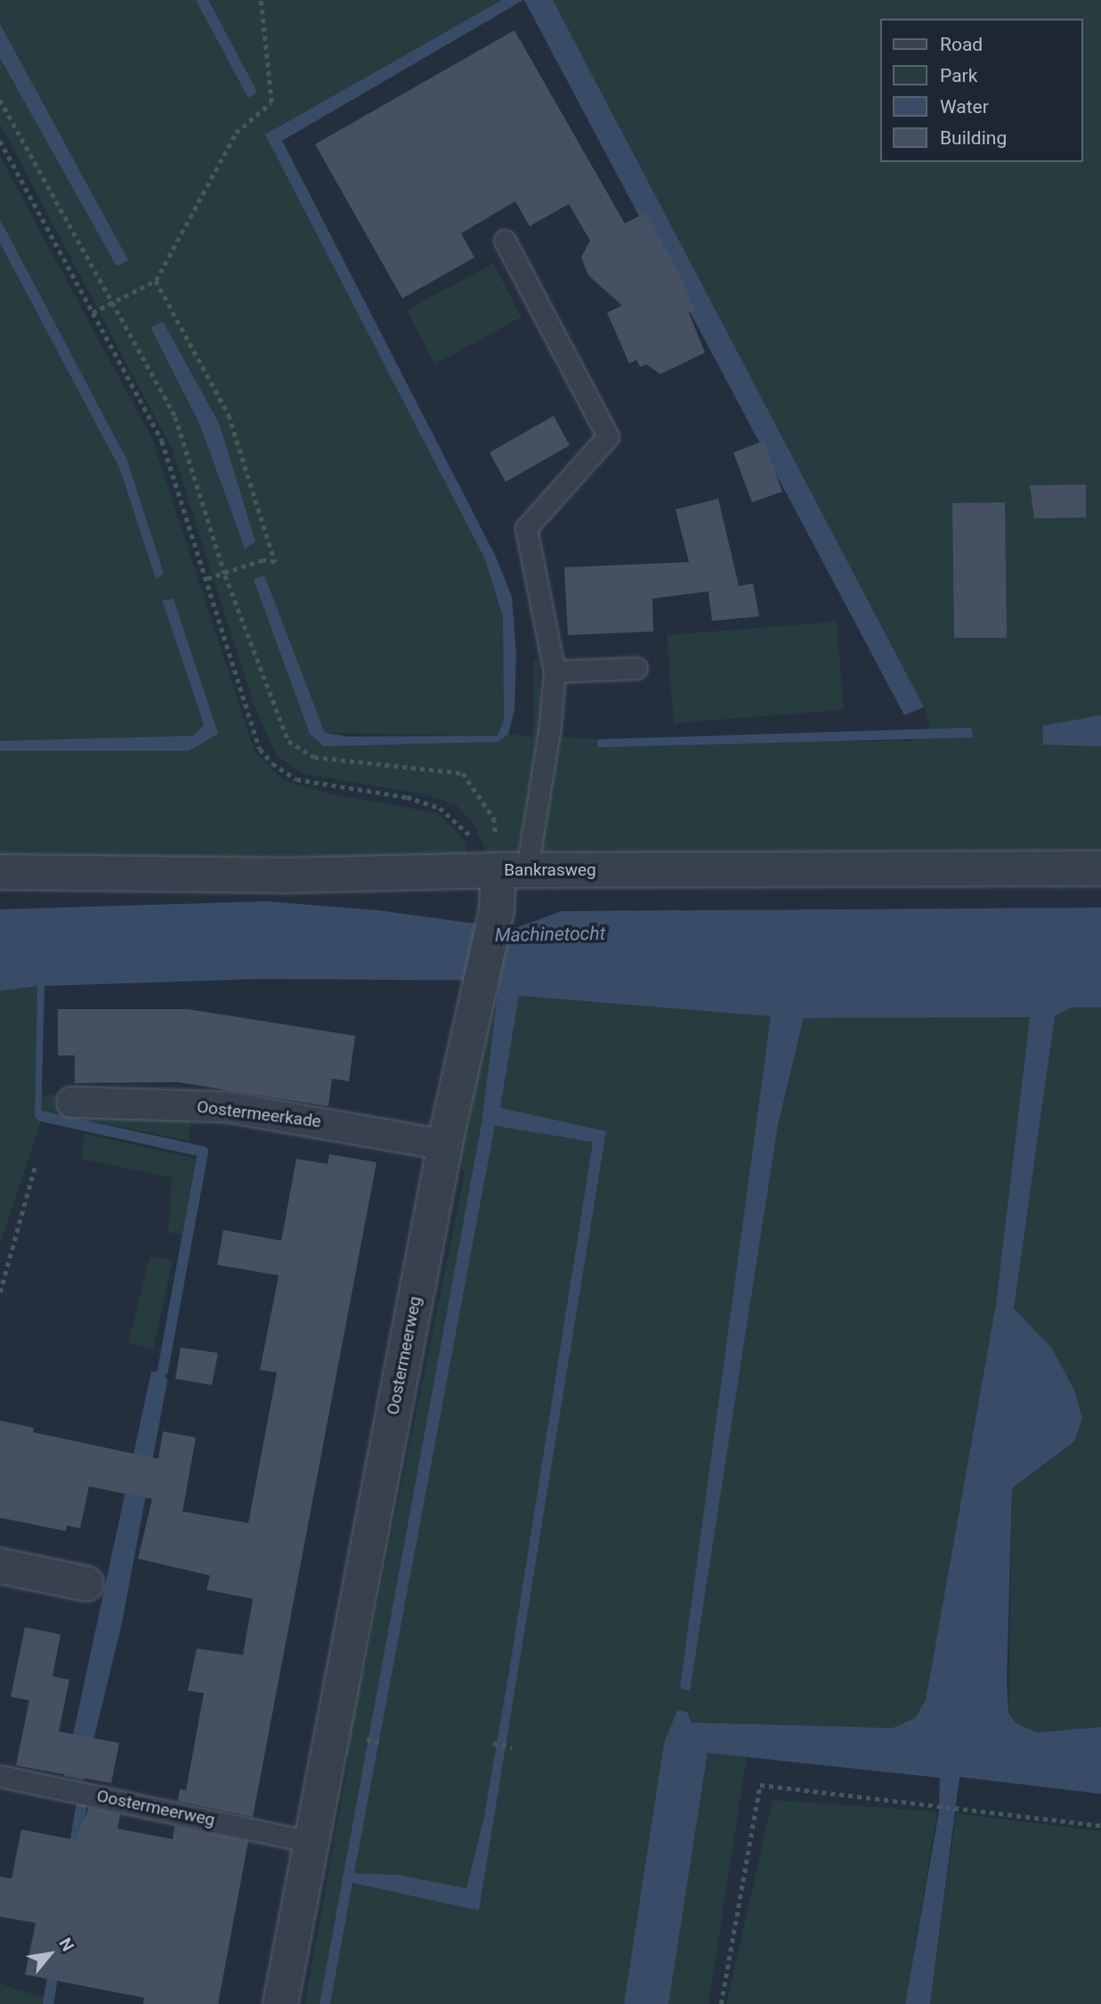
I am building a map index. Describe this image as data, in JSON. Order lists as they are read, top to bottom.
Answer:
{
  "streets": {
    "street": ["Bankrasweg", "Oostermeerkade", "Oostermeerweg"]
  },
  "crossings": [
    ["Bankrasweg", "Oostermeerweg"],
    ["Oostermeerkade", "Oostermeerweg"]
  ],
  "water": ["Machinetocht"],
  "legend": [
    "Road",
    "Park",
    "Water",
    "Building"
  ],
  "north": "top right"
}
